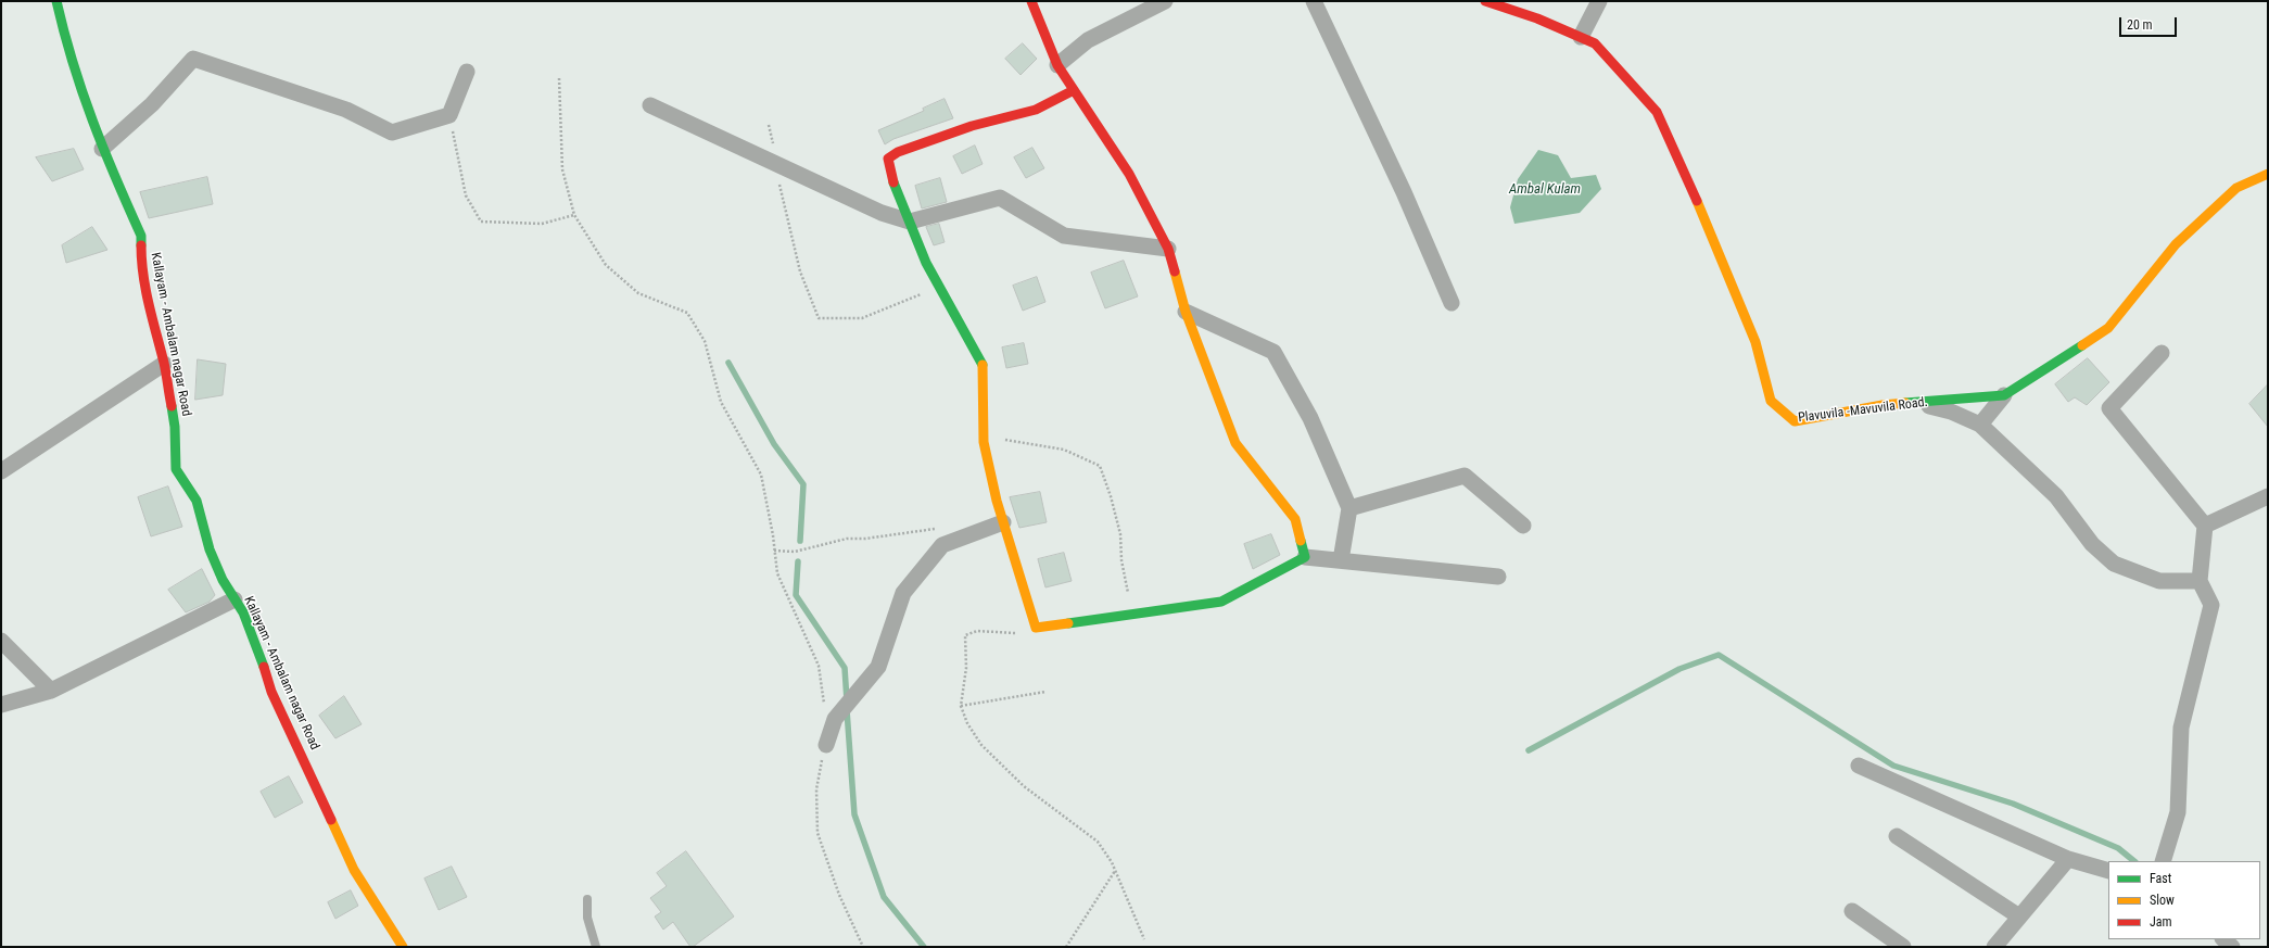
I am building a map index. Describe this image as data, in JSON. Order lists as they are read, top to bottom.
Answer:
{
  "streets": {
    "street": ["Kallayam - Ambalam nagar Road", "Plavuvila -Mavuvila Road."]
  },
  "water": ["Ambal Kulam"],
  "legend": ["Fast", "Slow", "Jam"],
  "scale_bar": "20 m"
}
